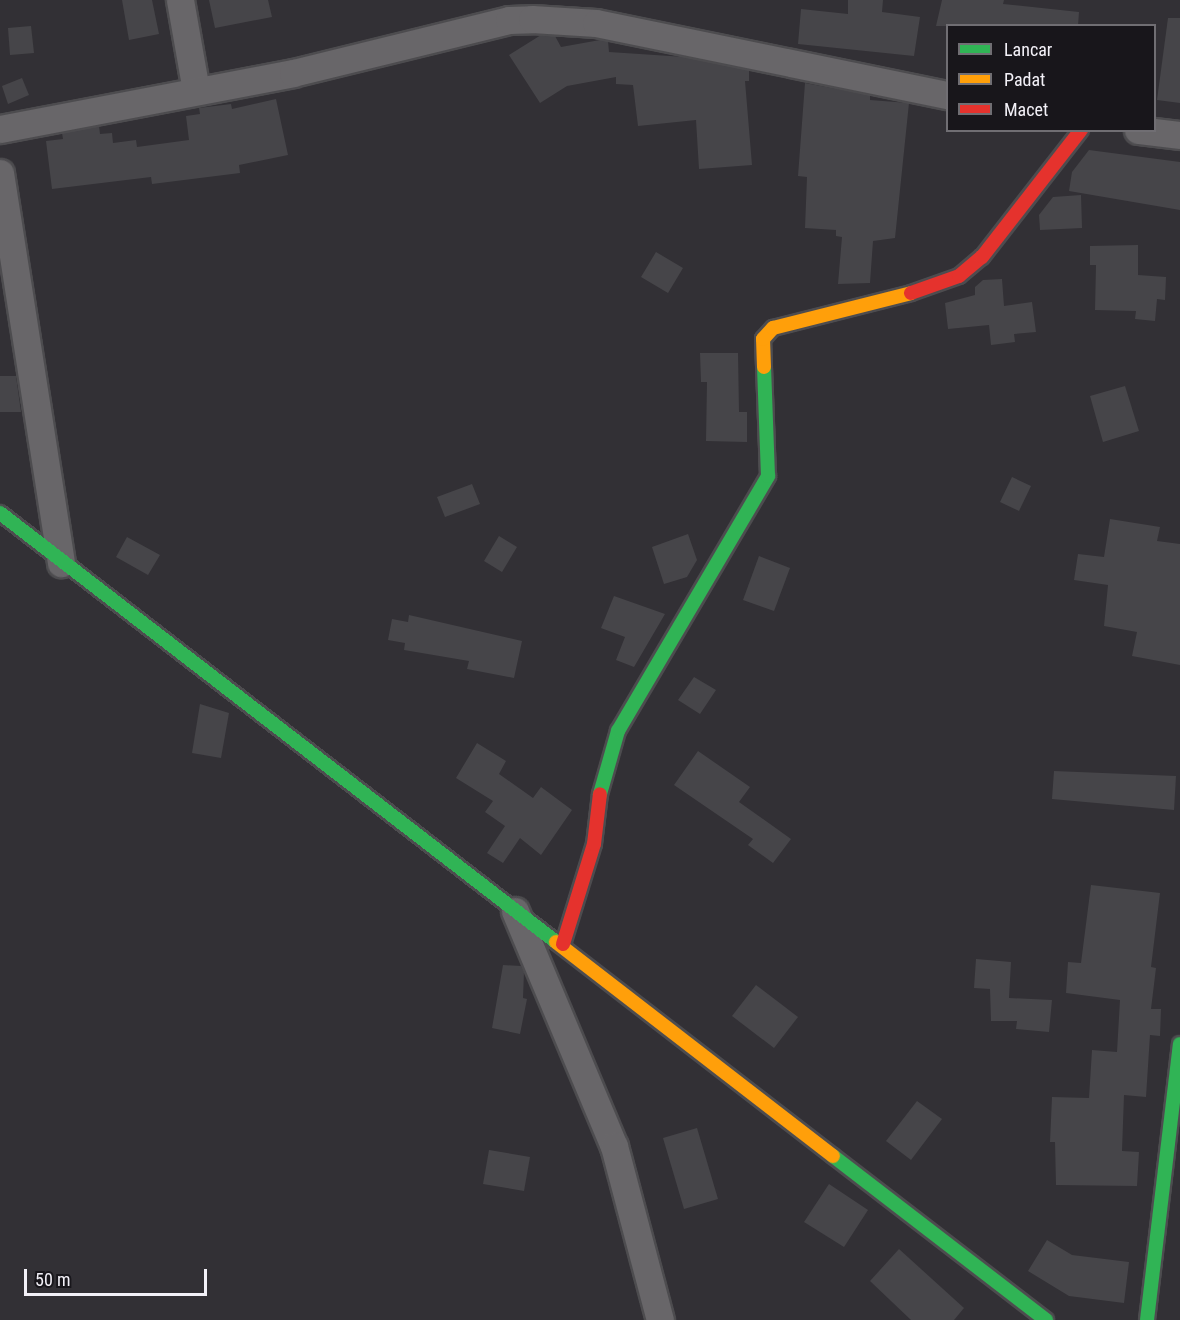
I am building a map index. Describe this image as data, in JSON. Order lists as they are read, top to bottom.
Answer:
{
  "legend": ["Lancar", "Padat", "Macet"],
  "scale_bar": "50 m"
}
